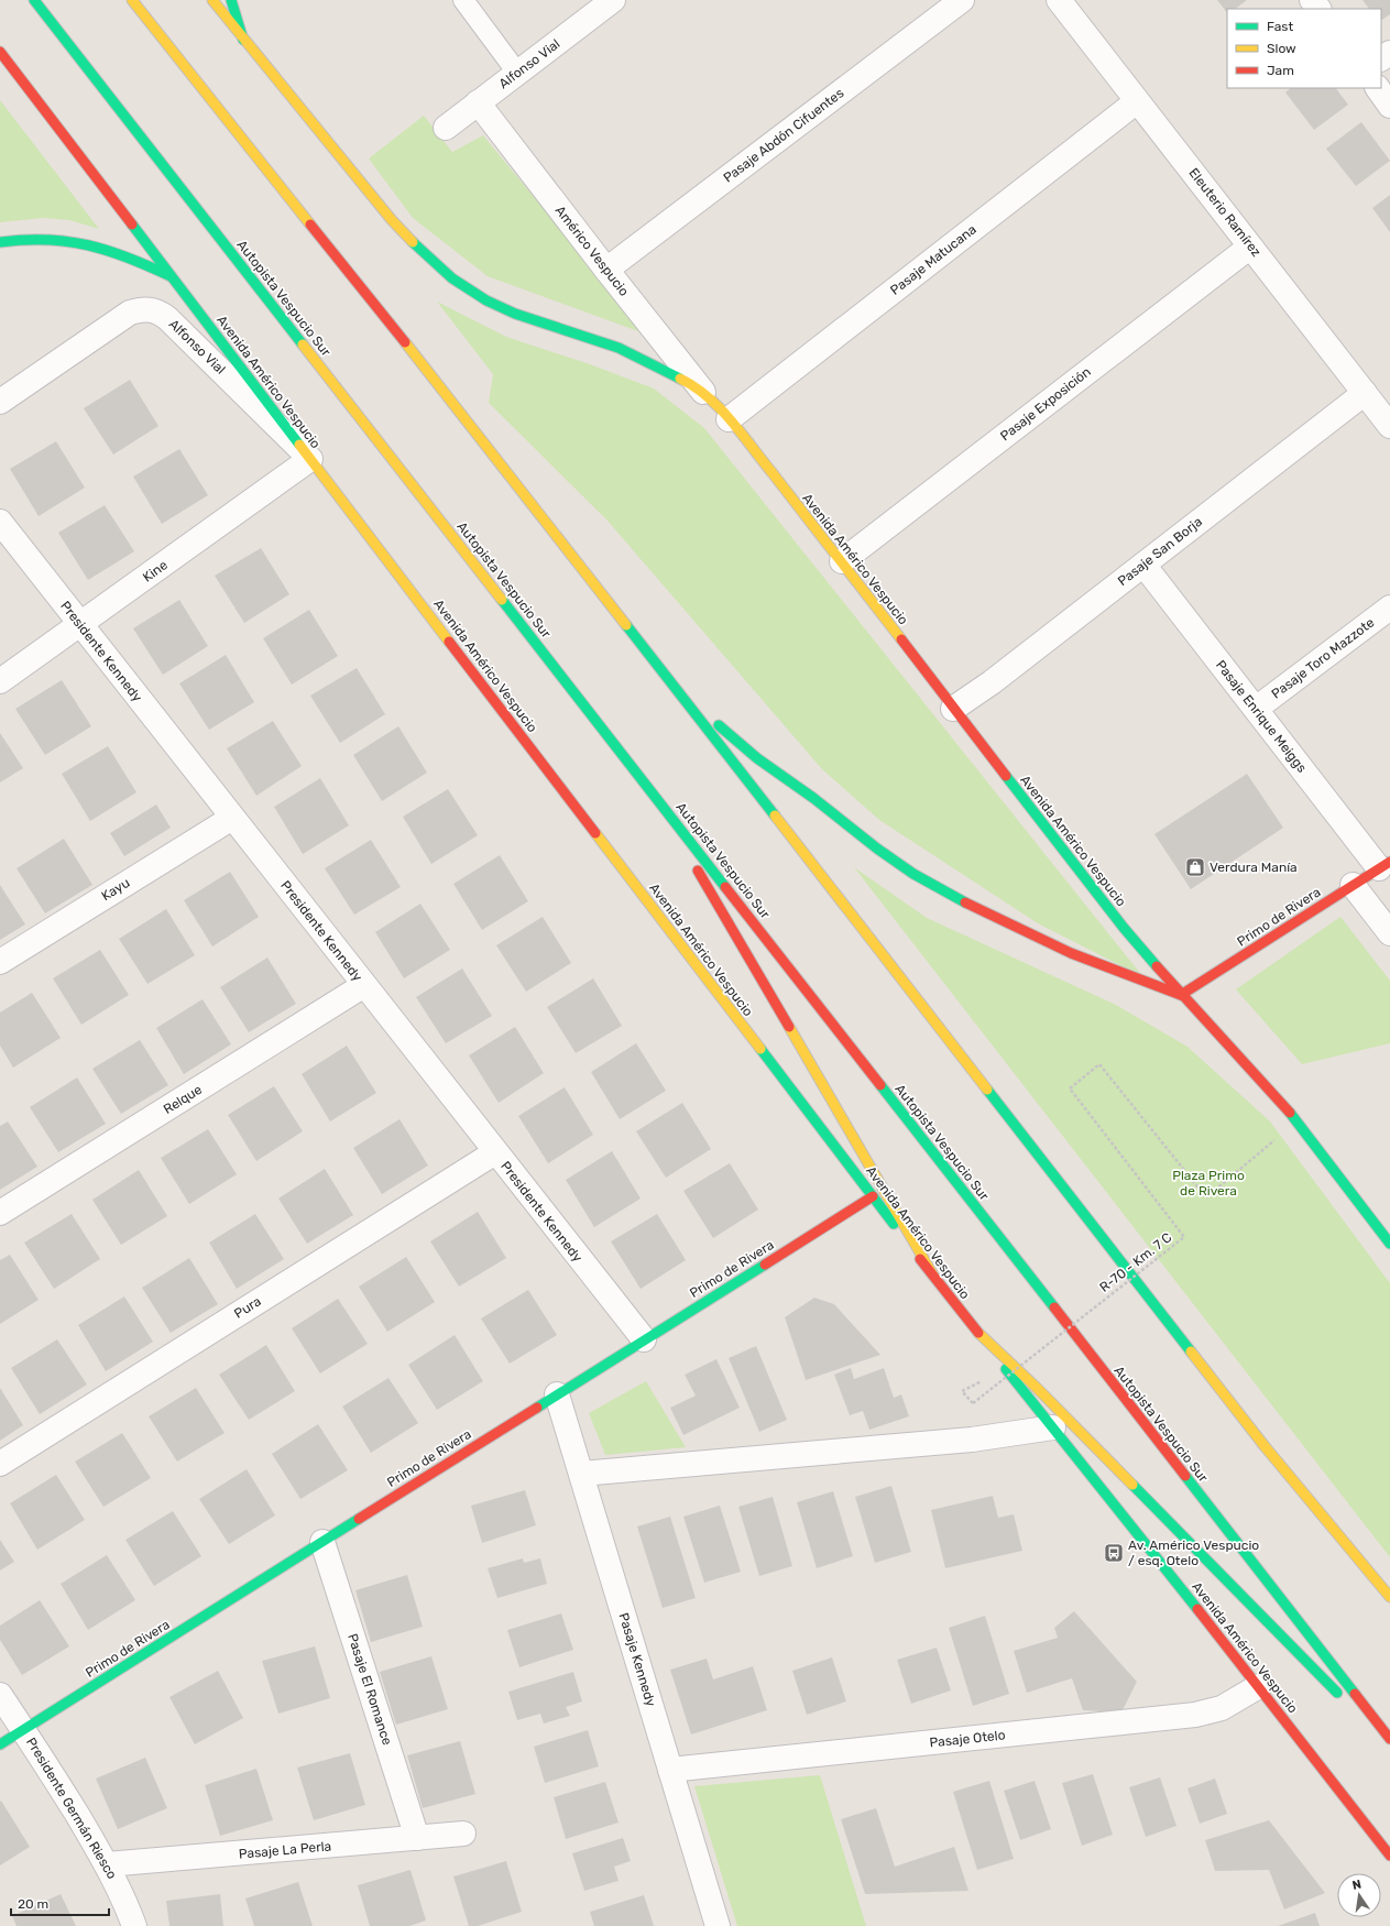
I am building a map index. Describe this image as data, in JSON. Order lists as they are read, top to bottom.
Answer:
{
  "streets": {
    "main road": ["Autopista Vespucio Sur", "Avenida Américo Vespucio", "Primo de Rivera"],
    "street": [
      "Alfonso Vial",
      "Pasaje Abdón Cifuentes",
      "Eleuterio Ramírez",
      "Américo Vespucio",
      "Pasaje Matucana",
      "Pasaje Exposición",
      "Pasaje San Borja",
      "Kine",
      "Presidente Kennedy",
      "Pasaje Toro Mazzote",
      "Pasaje Enrique Meiggs",
      "Kayu",
      "Relque",
      "Pura",
      "Pasaje Kennedy",
      "Pasaje El Romance",
      "Pasaje Otelo",
      "Presidente Germán Riesco",
      "Pasaje La Perla"
    ],
    "path": ["R-70 - Km. 7 C"]
  },
  "crossings": [
    ["Alfonso Vial", "Américo Vespucio"],
    ["Alfonso Vial", "Avenida Américo Vespucio"],
    ["Alfonso Vial", "Kine"],
    ["Pasaje Abdón Cifuentes", "Américo Vespucio"],
    ["Eleuterio Ramírez", "Pasaje Matucana"],
    ["Eleuterio Ramírez", "Pasaje Exposición"],
    ["Eleuterio Ramírez", "Pasaje San Borja"],
    ["Américo Vespucio", "Avenida Américo Vespucio"],
    ["Pasaje Matucana", "Avenida Américo Vespucio"],
    ["Avenida Américo Vespucio", "Pasaje Exposición"],
    ["Avenida Américo Vespucio", "Pasaje San Borja"],
    ["Avenida Américo Vespucio", "Kine"],
    ["Avenida Américo Vespucio", "Primo de Rivera"],
    ["Avenida Américo Vespucio", "R-70 - Km. 7 C"],
    ["Avenida Américo Vespucio", "Pasaje Otelo"],
    ["Pasaje San Borja", "Pasaje Enrique Meiggs"],
    ["Kine", "Presidente Kennedy"],
    ["Presidente Kennedy", "Kayu"],
    ["Presidente Kennedy", "Primo de Rivera"],
    ["Presidente Kennedy", "Relque"],
    ["Presidente Kennedy", "Pura"],
    ["Pasaje Toro Mazzote", "Pasaje Enrique Meiggs"],
    ["Pasaje Enrique Meiggs", "Primo de Rivera"],
    ["Primo de Rivera", "Pasaje Kennedy"],
    ["Primo de Rivera", "Pasaje El Romance"],
    ["Primo de Rivera", "Presidente Germán Riesco"],
    ["Pasaje Kennedy", "Pasaje Otelo"],
    ["Pasaje El Romance", "Pasaje La Perla"],
    ["Presidente Germán Riesco", "Pasaje La Perla"]
  ],
  "parks": ["Plaza Primo de Rivera"],
  "places": {
    "shop": ["Verdura Manía"],
    "bus stop": ["Av. Américo Vespucio / esq. Otelo"]
  },
  "legend": ["Fast", "Slow", "Jam"],
  "scale_bar": "20 m",
  "north": "top"
}
